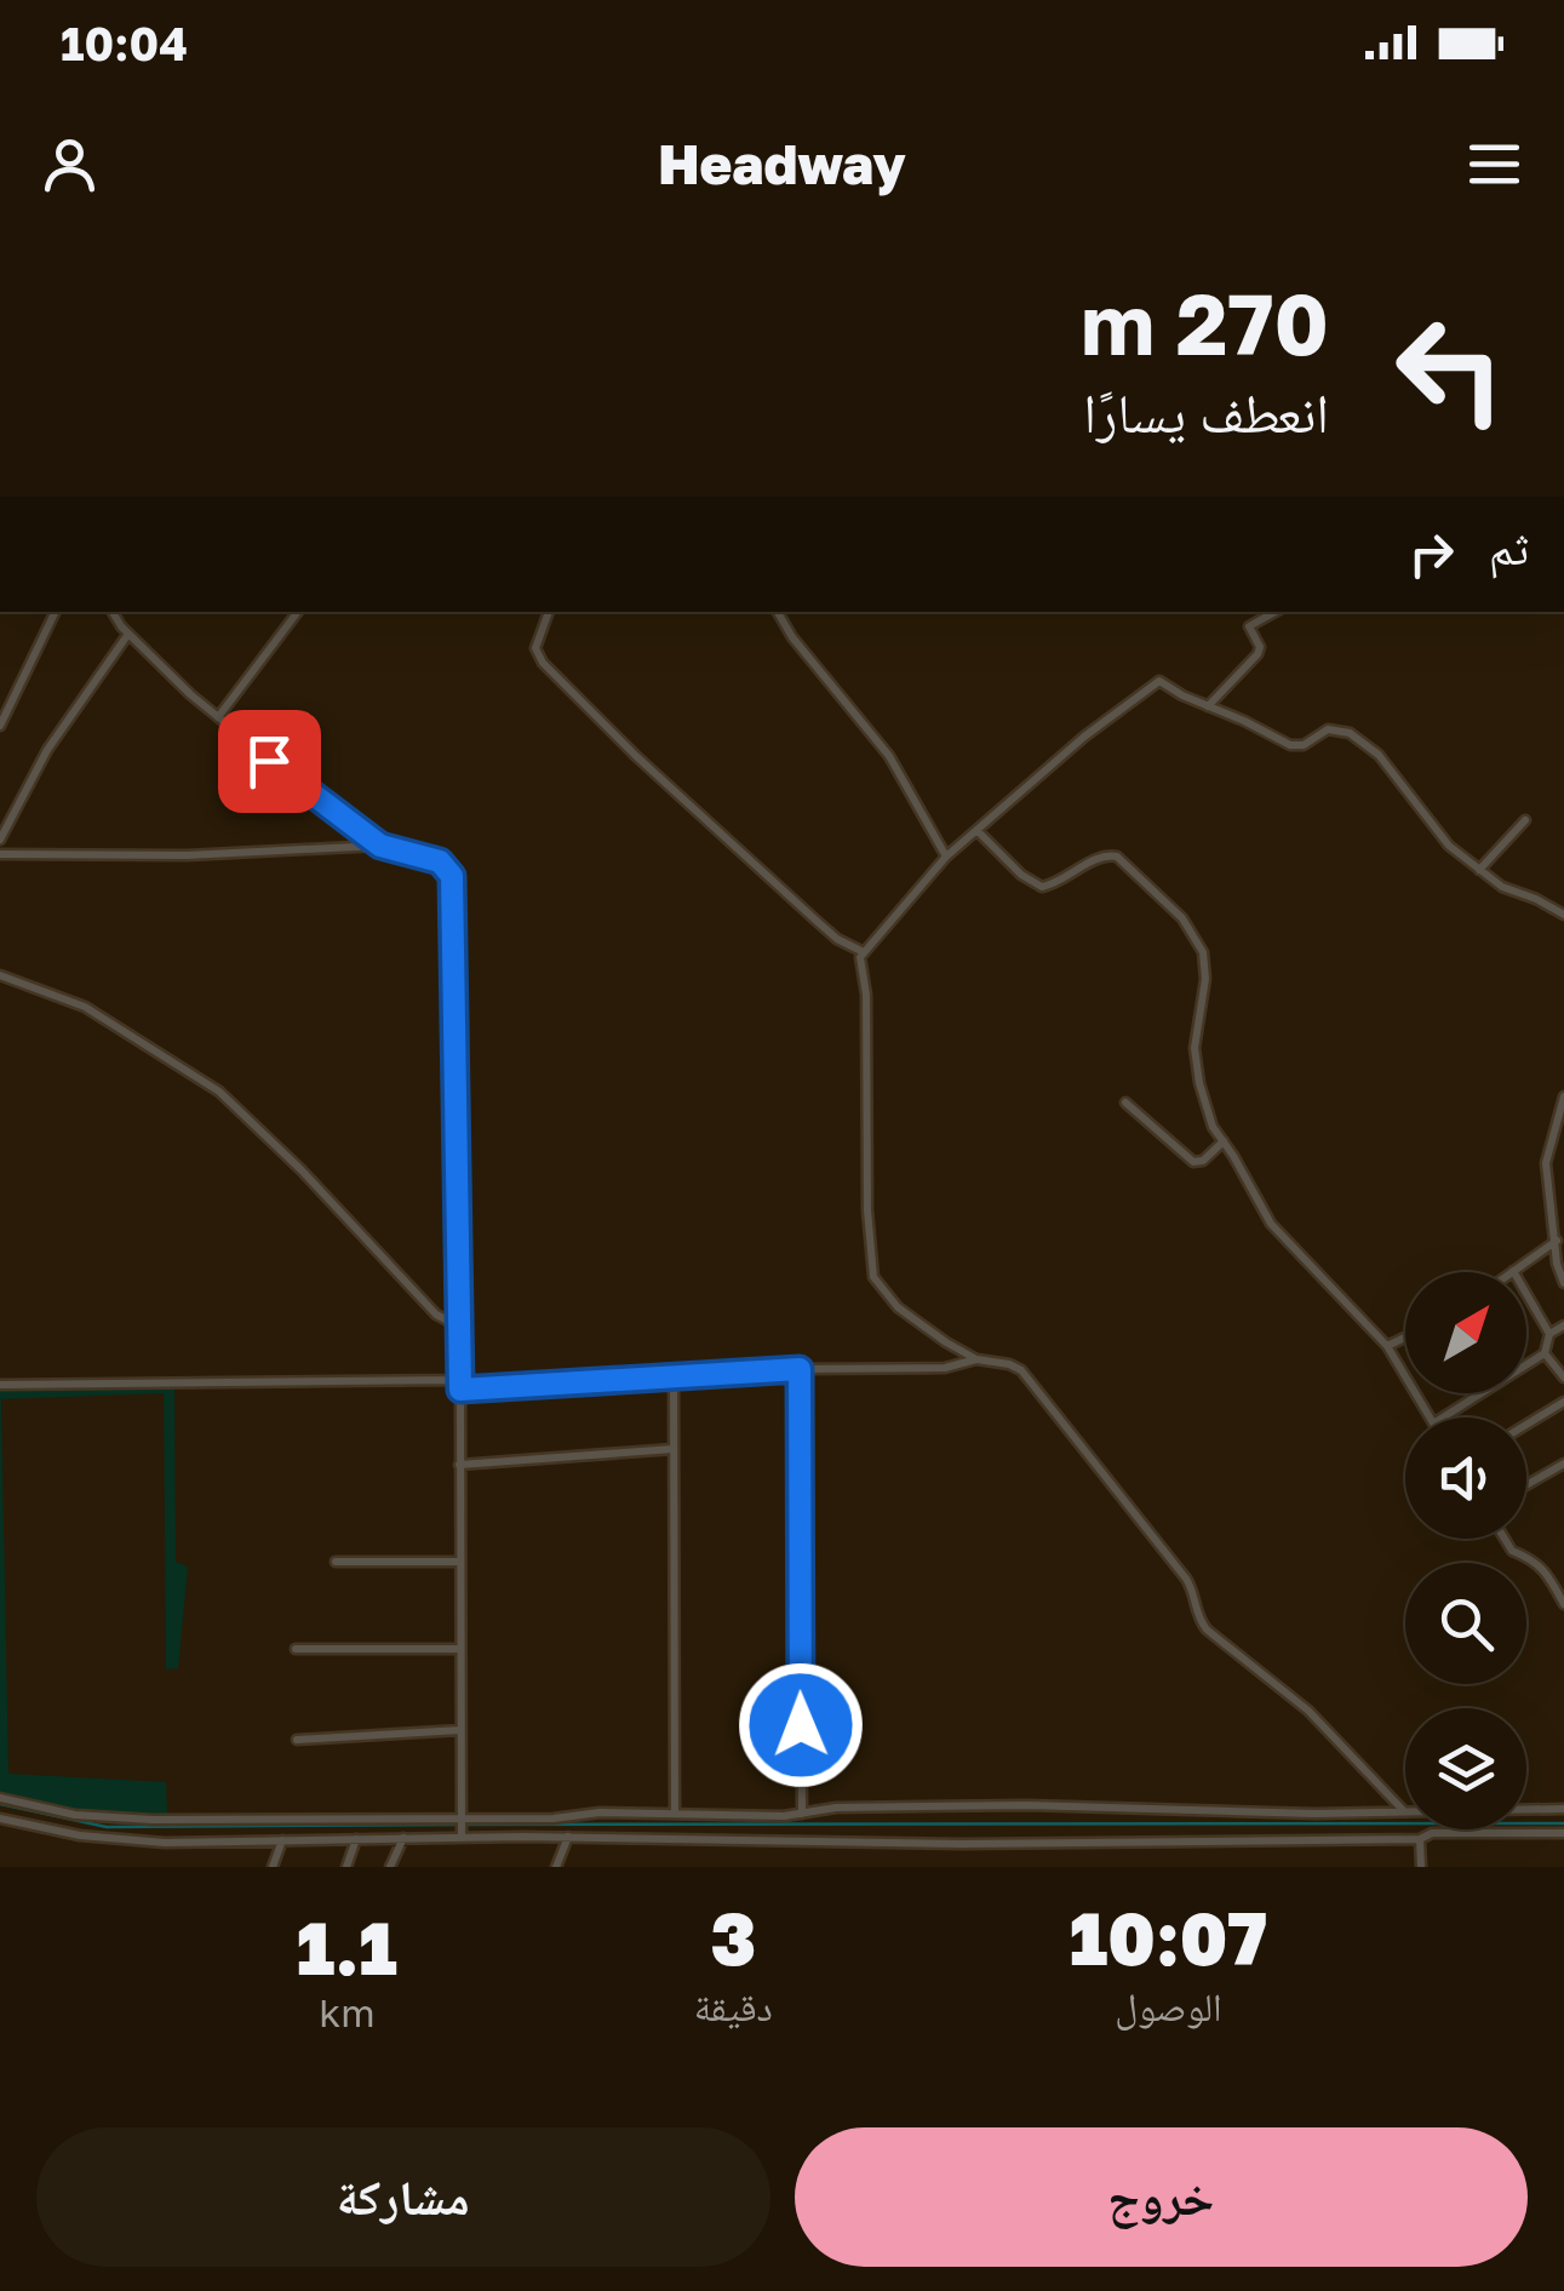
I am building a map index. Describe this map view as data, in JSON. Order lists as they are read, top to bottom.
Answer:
{
  "north": "top right",
  "page": {
    "status": "10:04",
    "header": "Headway",
    "turn": ["270 m", "انعطف يسارًا"],
    "then": "ثم",
    "eta": [
      "10:07",
      "الوصول",
      "3",
      "دقيقة",
      "1.1",
      "km"
    ],
    "buttons": ["خروج", "مشاركة"]
  }
}
